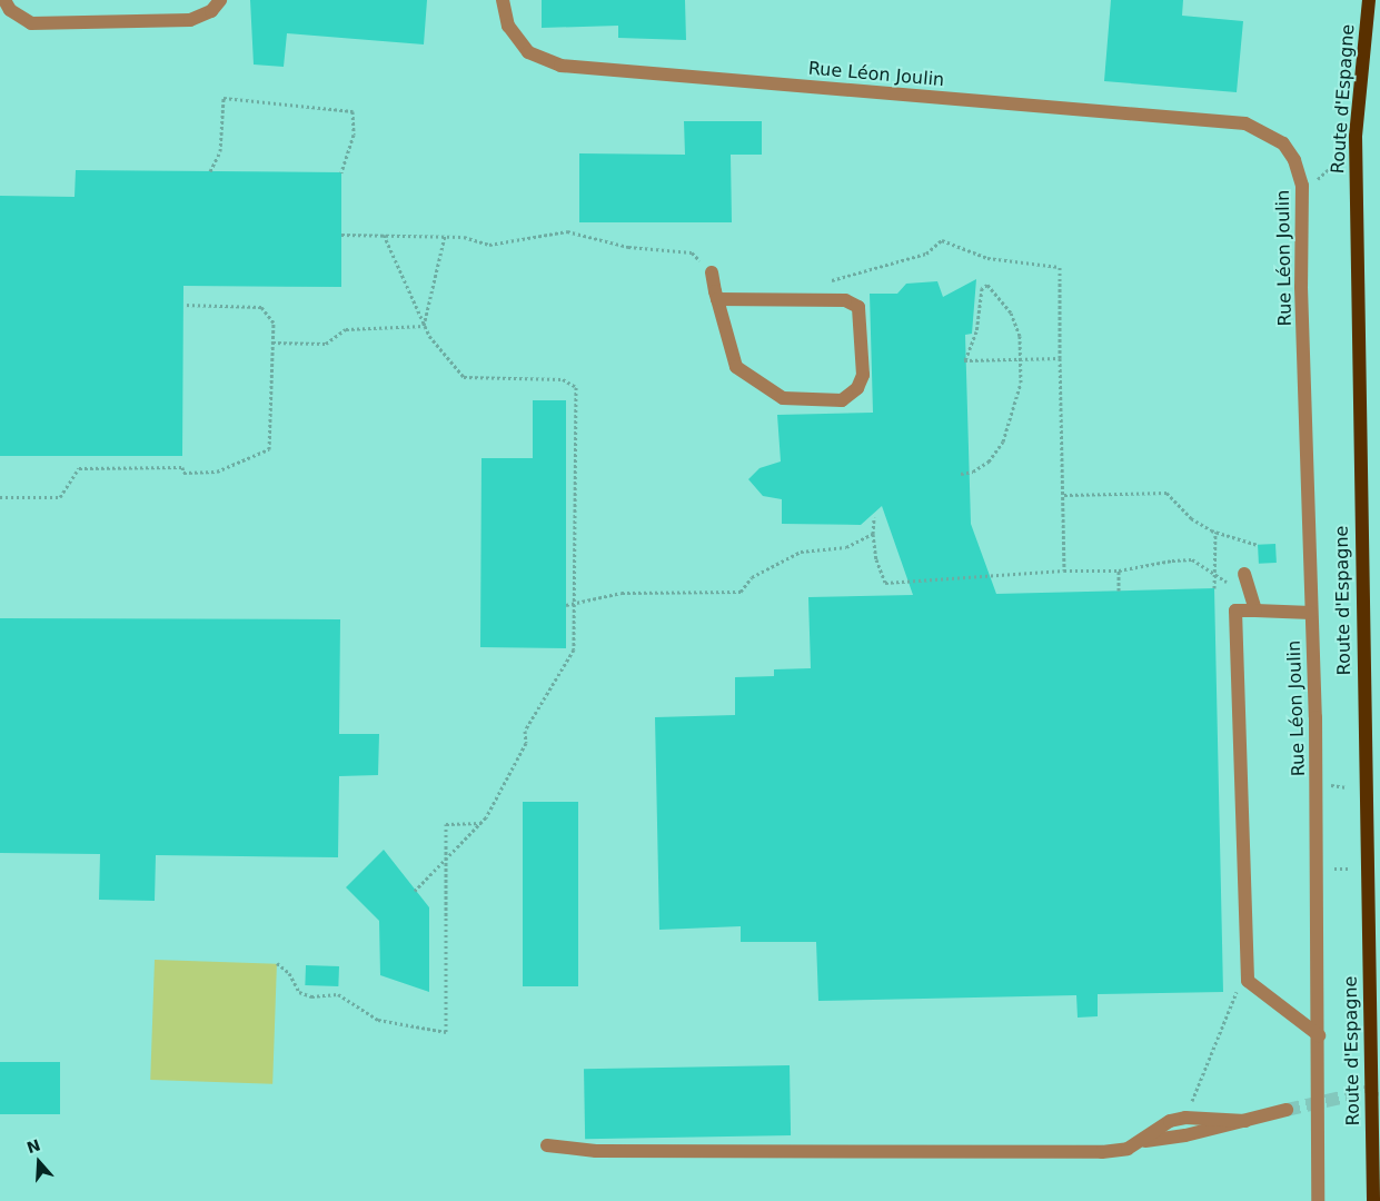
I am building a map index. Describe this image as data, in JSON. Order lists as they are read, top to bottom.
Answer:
{
  "streets": {
    "main road": ["Route d'Espagne"],
    "street": ["Rue Léon Joulin"]
  },
  "north": "top"
}
